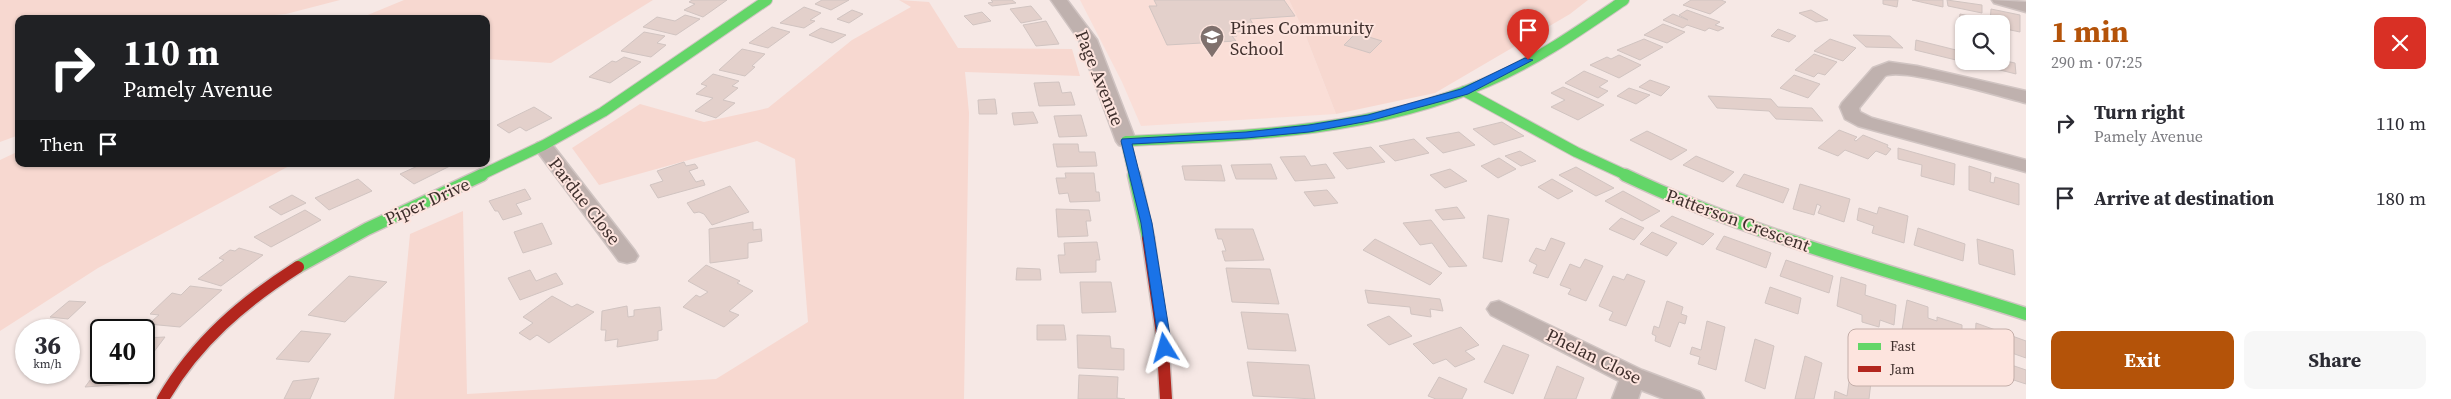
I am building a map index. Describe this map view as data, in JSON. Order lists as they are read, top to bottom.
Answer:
{
  "streets": {
    "street": [
      "Page Avenue",
      "Piper Drive",
      "Pardue Close",
      "Patterson Crescent",
      "Phelan Close"
    ]
  },
  "crossings": [
    ["Piper Drive", "Pardue Close"]
  ],
  "places": {
    "school or university": ["Pines Community School"]
  },
  "legend": ["Fast", "Jam"],
  "page": {
    "heading": ["1 min", "290 m · 07:25"],
    "turn": ["110 m", "Pamely Avenue"],
    "list": [
      {
        "name": "Turn right",
        "note": "Pamely Avenue",
        "value": "110 m"
      },
      {
        "name": "Arrive at destination",
        "value": "180 m"
      }
    ],
    "then": "Then",
    "speed": "36 km/h",
    "limit": "40",
    "buttons": ["Exit", "Share"]
  }
}
